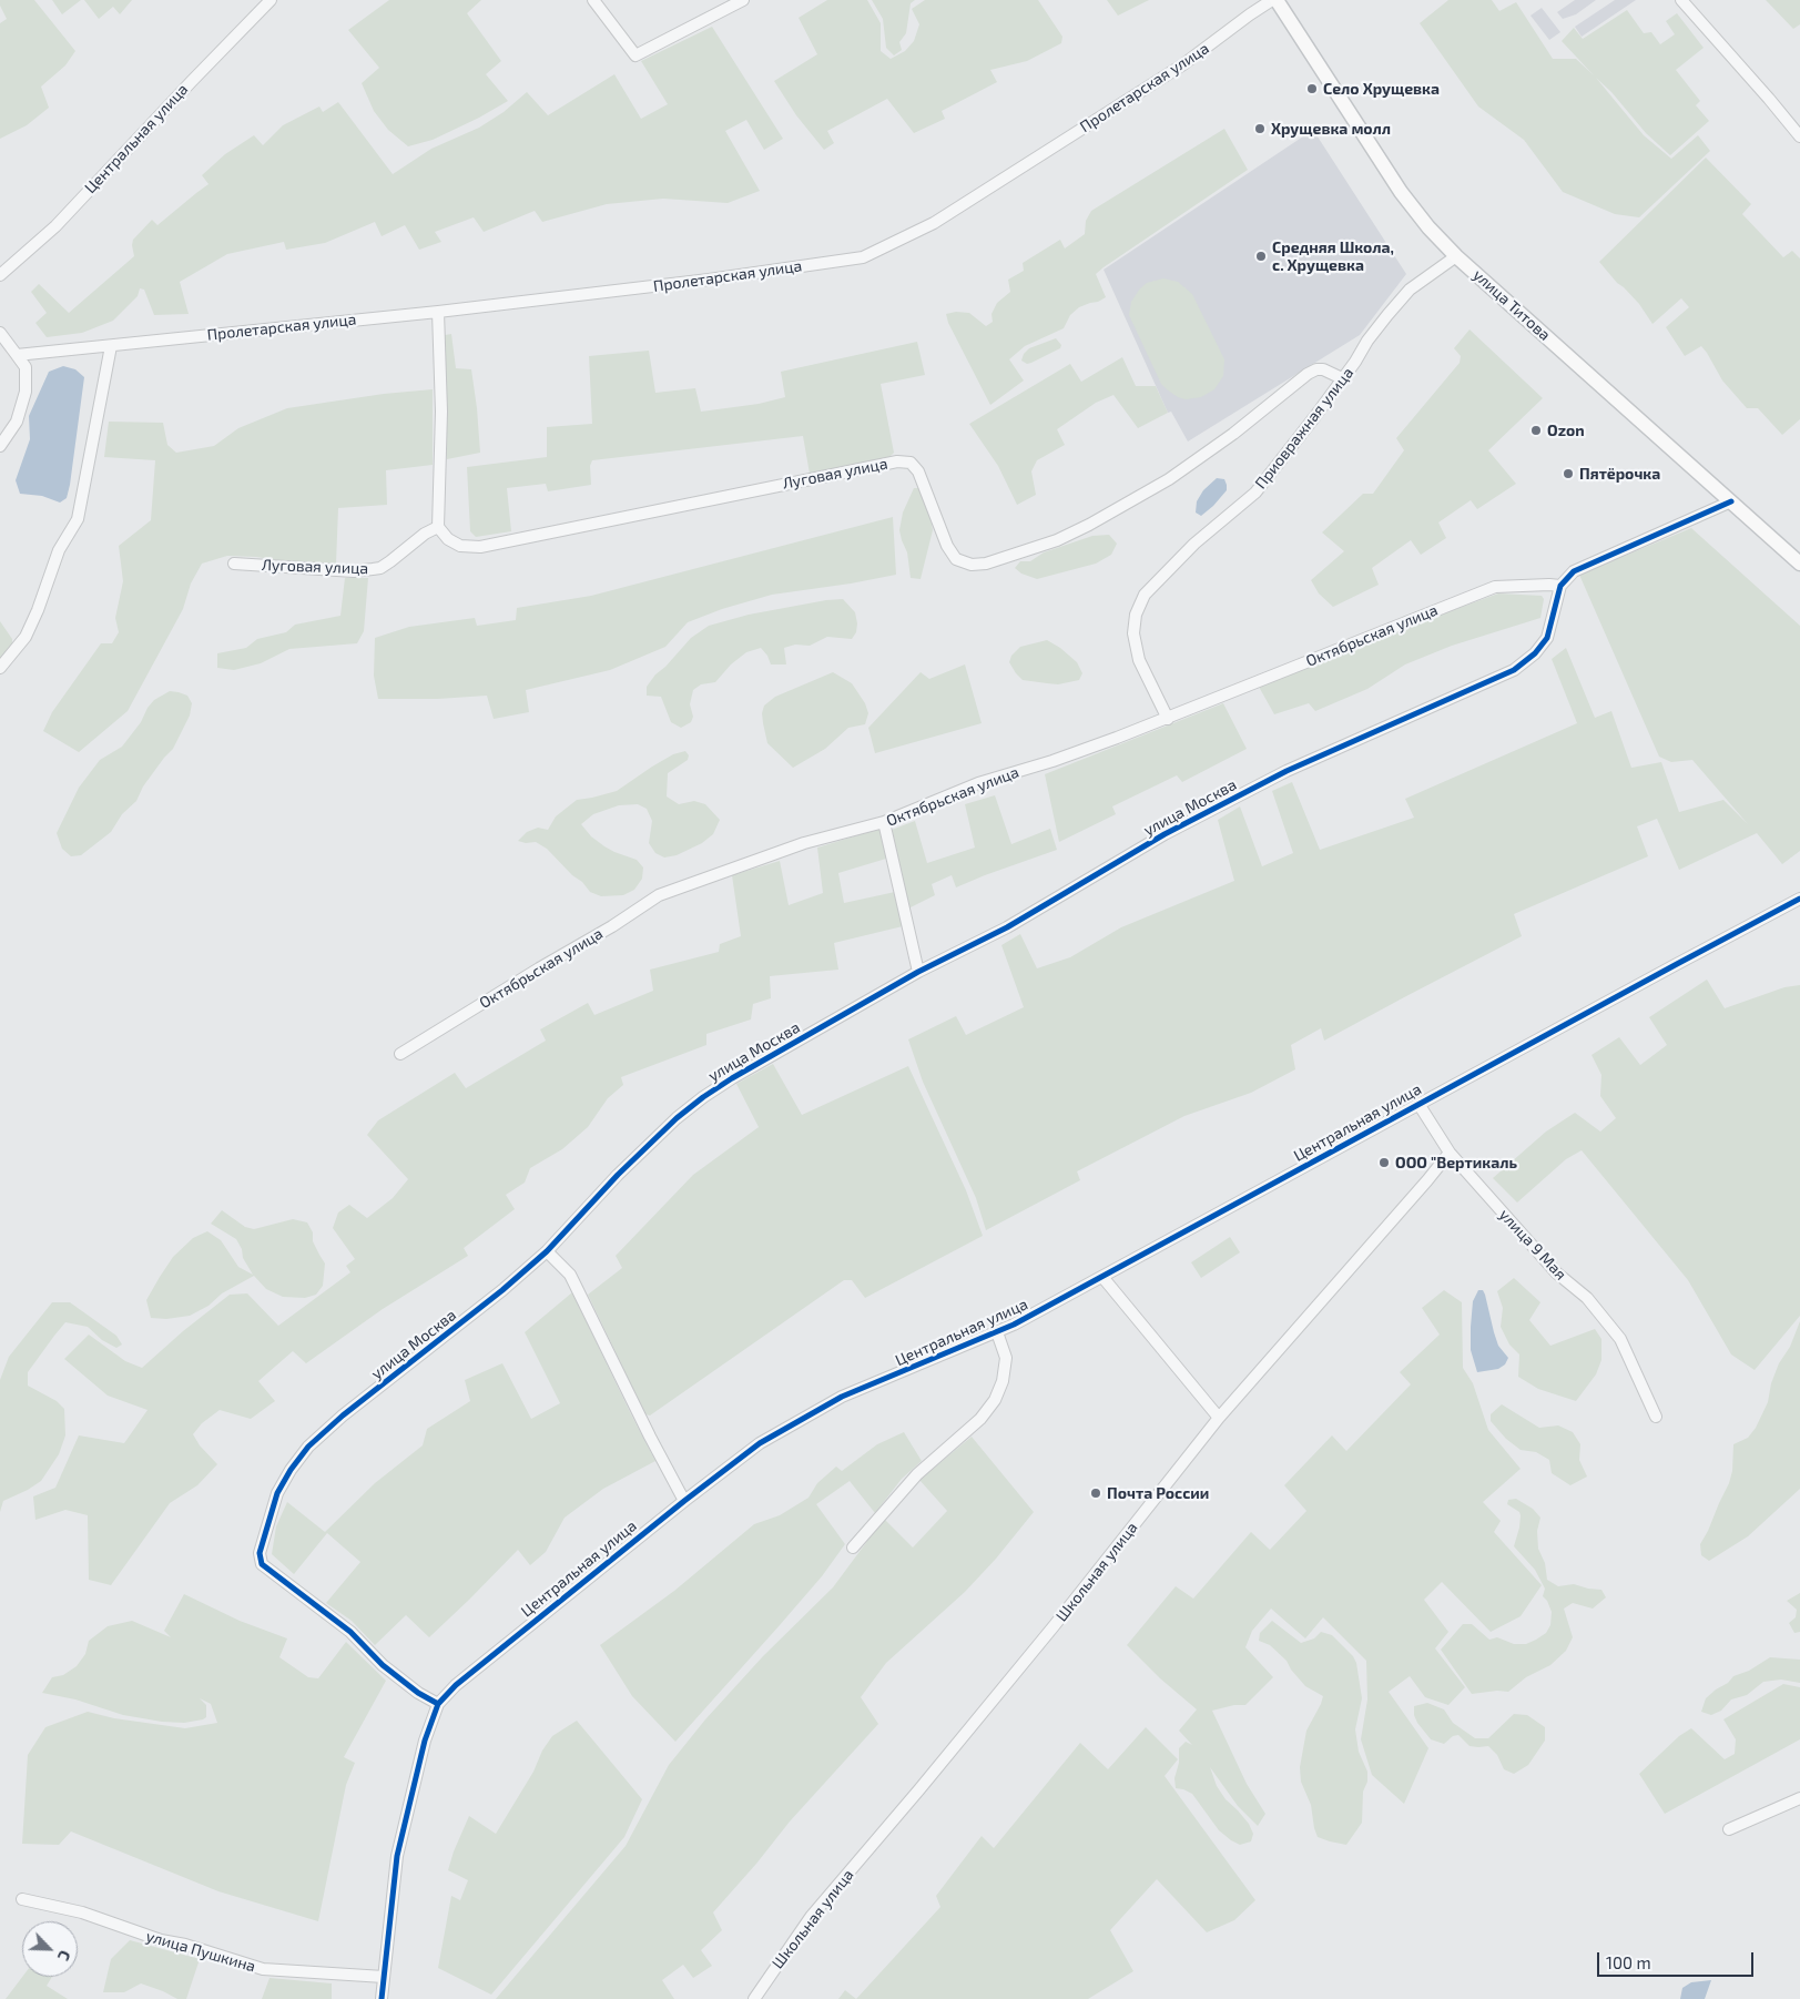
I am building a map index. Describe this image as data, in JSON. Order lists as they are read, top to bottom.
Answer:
{
  "streets": {
    "main road": ["улица Титова"],
    "street": [
      "Пролетарская улица",
      "Центральная улица",
      "Приовражная улица",
      "Луговая улица",
      "Октябрьская улица",
      "улица Москва",
      "улица 9 Мая",
      "Школьная улица",
      "улица Пушкина"
    ]
  },
  "crossings": [
    ["Центральная улица", "улица Москва"],
    ["Центральная улица", "улица 9 Мая"],
    ["Центральная улица", "улица Пушкина"],
    ["улица Титова", "Приовражная улица"],
    ["Приовражная улица", "Луговая улица"],
    ["Приовражная улица", "Октябрьская улица"],
    ["Октябрьская улица", "улица Москва"],
    ["улица 9 Мая", "Школьная улица"]
  ],
  "places": [
    "Село Хрущевка",
    "Хрущевка молл",
    "Средняя Школа, с. Хрущевка",
    "Ozon",
    "Пятёрочка",
    "ООО \"Вертикаль",
    "Почта России"
  ],
  "scale_bar": "100 m",
  "north": "bottom right"
}
